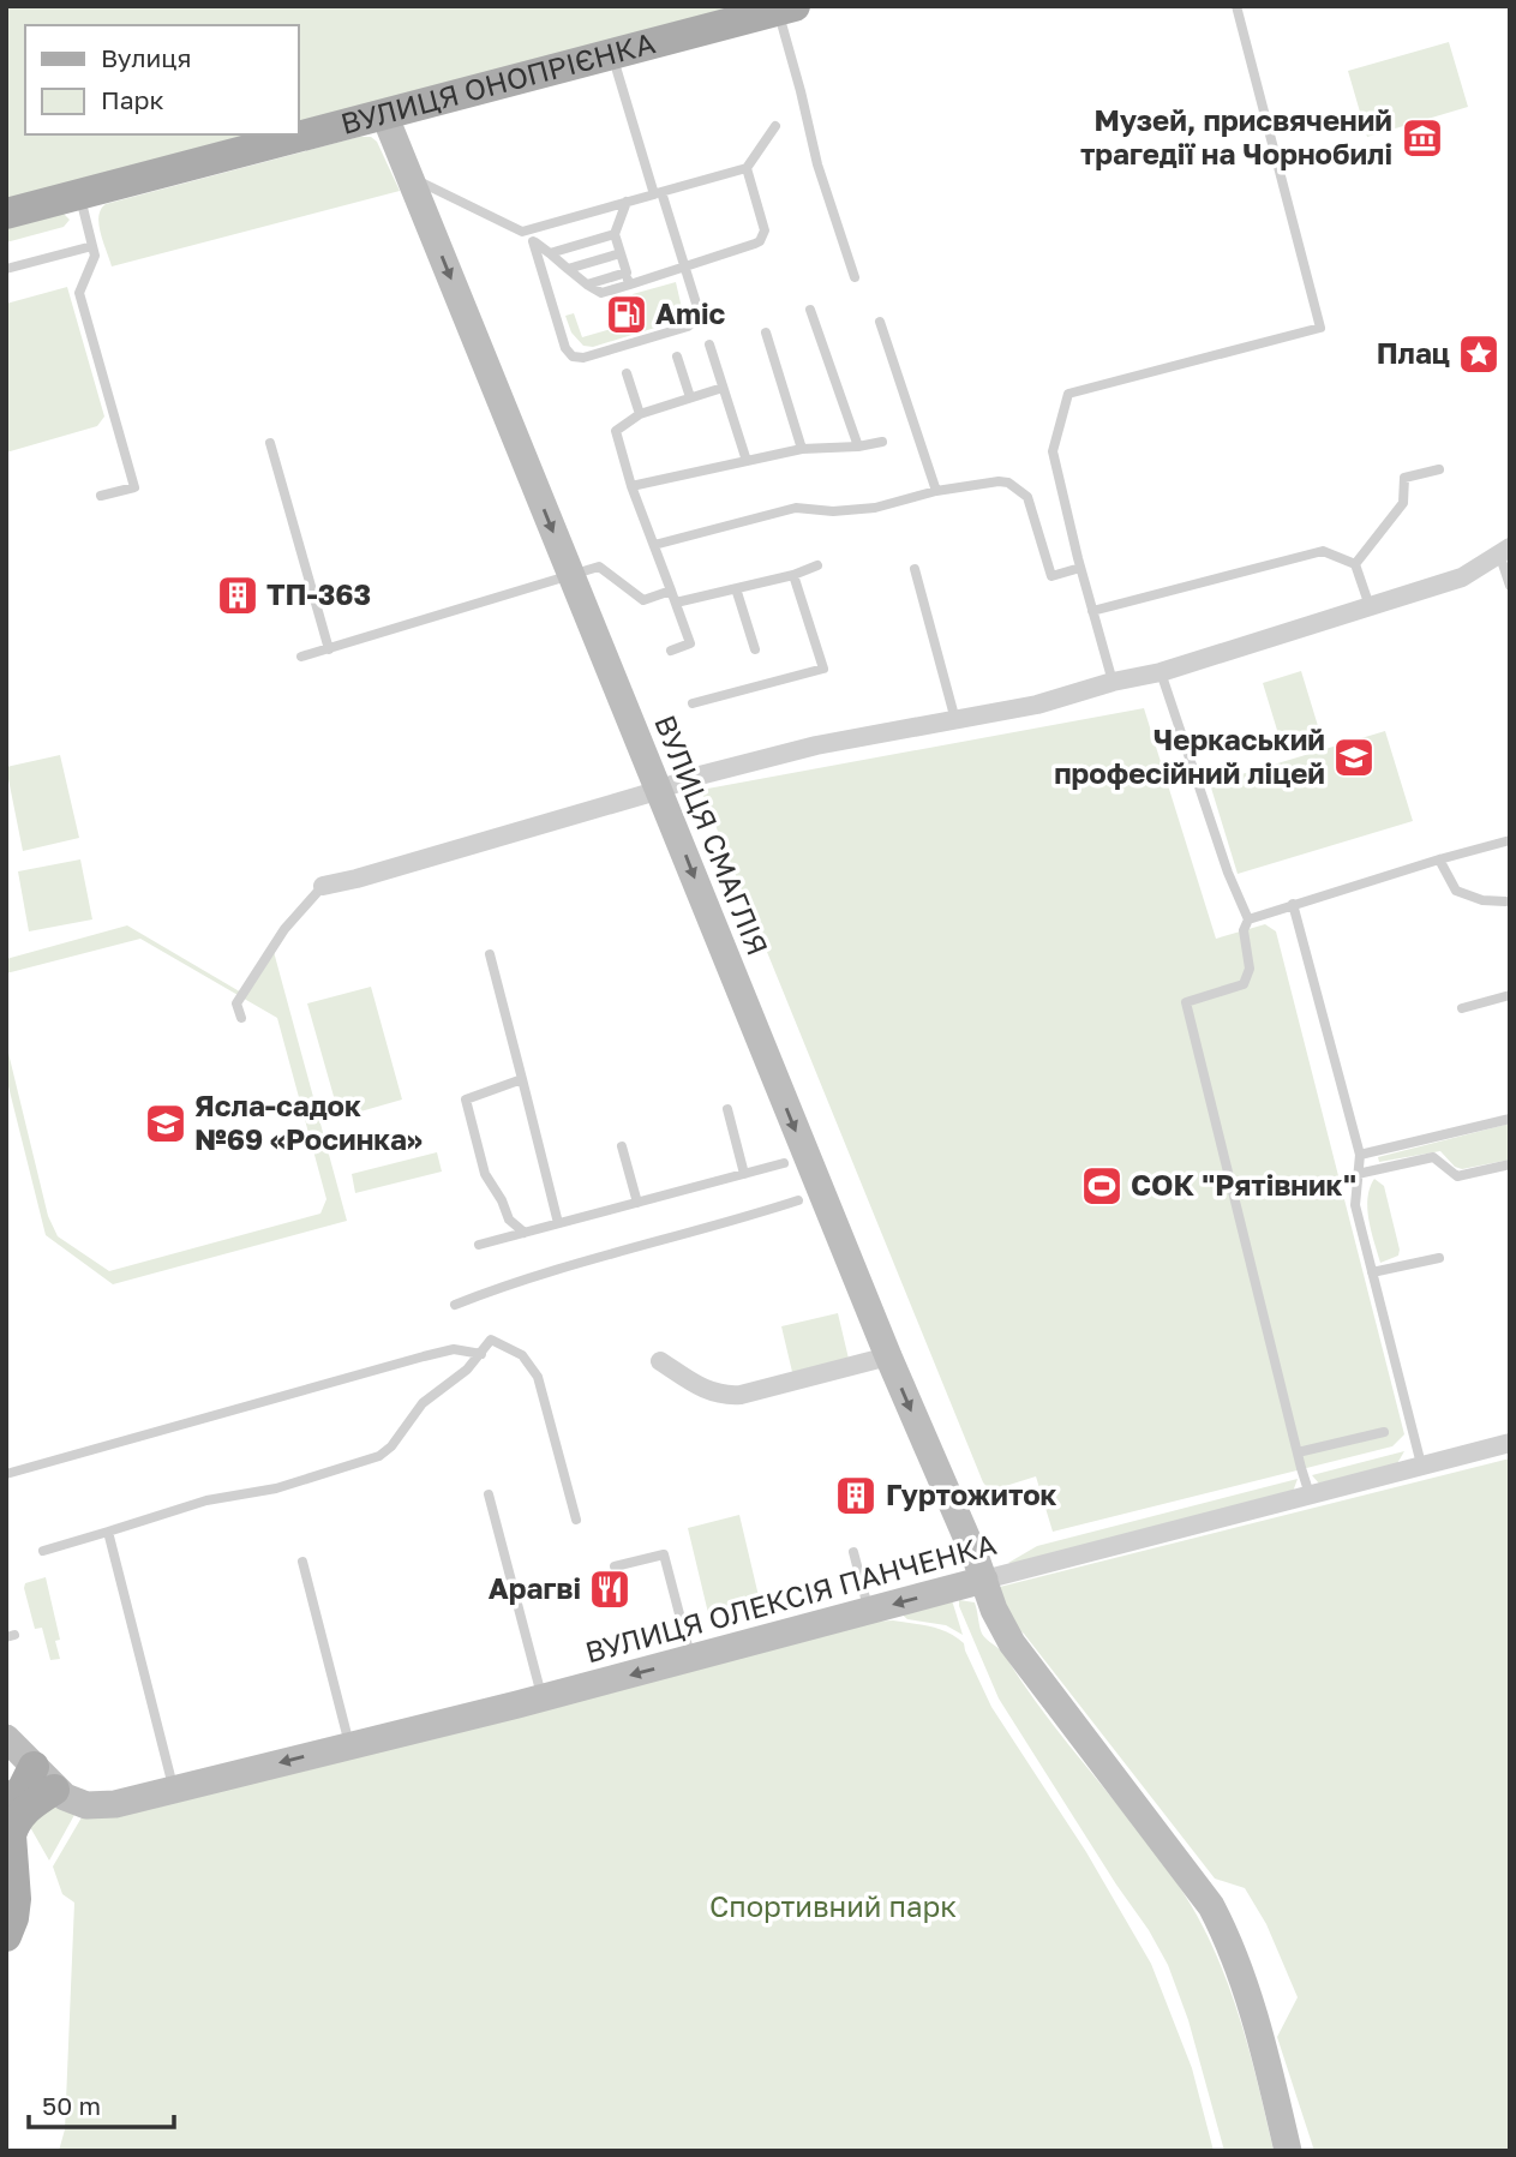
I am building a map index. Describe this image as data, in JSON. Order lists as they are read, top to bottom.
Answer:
{
  "streets": {
    "main road": ["ВУЛИЦЯ ОНОПРІЄНКА"],
    "street": ["ВУЛИЦЯ СМАГЛІЯ", "ВУЛИЦЯ ОЛЕКСІЯ ПАНЧЕНКА"]
  },
  "crossings": [
    ["ВУЛИЦЯ ОНОПРІЄНКА", "ВУЛИЦЯ СМАГЛІЯ"],
    ["ВУЛИЦЯ СМАГЛІЯ", "ВУЛИЦЯ ОЛЕКСІЯ ПАНЧЕНКА"]
  ],
  "one_way": ["ВУЛИЦЯ СМАГЛІЯ"],
  "parks": ["Спортивний парк"],
  "places": {
    "museum": ["Музей, присвячений трагедії на Чорнобилі"],
    "fuel station": ["Amic"],
    "place": ["Плац"],
    "building": ["ТП-363", "Гуртожиток"],
    "school or university": ["Черкаський професійний ліцей", "Ясла-садок №69 «Росинка»"],
    "sports": ["СОК \"Рятівник\""],
    "restaurant": ["Арагві"]
  },
  "legend": ["Вулиця", "Парк"],
  "scale_bar": "50 m"
}
